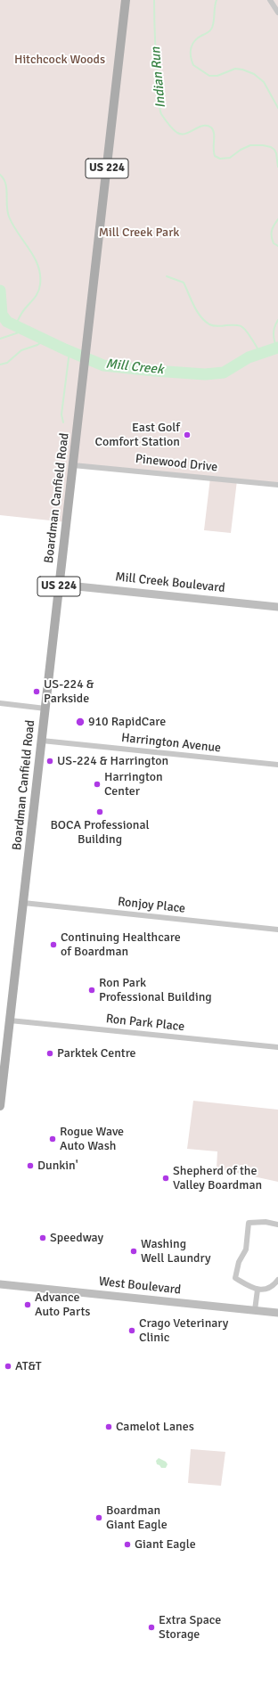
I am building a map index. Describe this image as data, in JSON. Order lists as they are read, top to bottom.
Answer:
{
  "streets": {
    "main road": ["US 224", "Boardman Canfield Road"],
    "street": [
      "Pinewood Drive",
      "Mill Creek Boulevard",
      "Harrington Avenue",
      "Ronjoy Place",
      "Ron Park Place",
      "West Boulevard"
    ]
  },
  "crossings": [
    ["Pinewood Drive", "Boardman Canfield Road"],
    ["Boardman Canfield Road", "Mill Creek Boulevard"],
    ["Boardman Canfield Road", "Harrington Avenue"],
    ["Boardman Canfield Road", "Ronjoy Place"],
    ["Boardman Canfield Road", "Ron Park Place"]
  ],
  "water": ["Indian Run", "Mill Creek"],
  "parks": ["Hitchcock Woods", "Mill Creek Park"],
  "places": [
    "East Golf Comfort Station",
    "US-224 & Parkside",
    "910 RapidCare",
    "US-224 & Harrington",
    "Harrington Center",
    "BOCA Professional Building",
    "Continuing Healthcare of Boardman",
    "Ron Park Professional Building",
    "Parktek Centre",
    "Rogue Wave Auto Wash",
    "Dunkin'",
    "Shepherd of the Valley Boardman",
    "Speedway",
    "Washing Well Laundry",
    "Advance Auto Parts",
    "Crago Veterinary Clinic",
    "AT&T",
    "Camelot Lanes",
    "Boardman Giant Eagle",
    "Giant Eagle",
    "Extra Space Storage"
  ]
}
